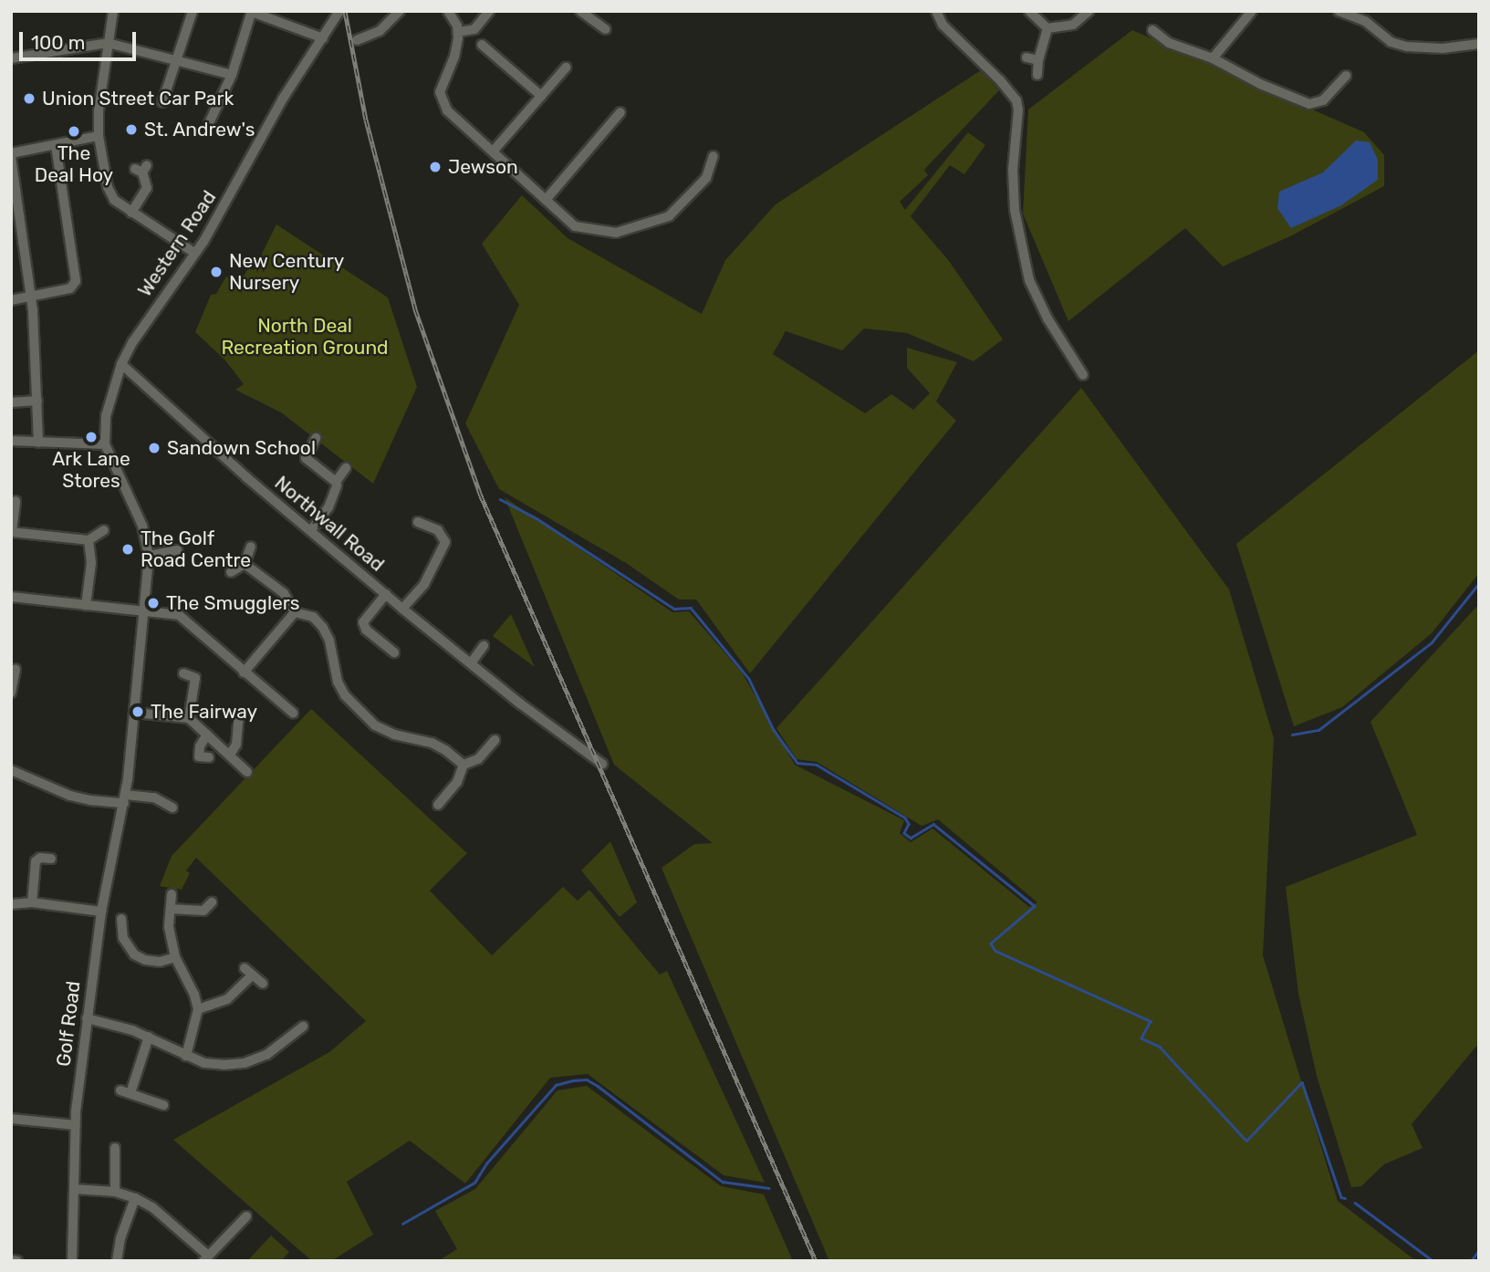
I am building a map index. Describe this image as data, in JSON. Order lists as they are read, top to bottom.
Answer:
{
  "streets": {
    "street": ["Western Road", "Northwall Road", "Golf Road"]
  },
  "crossings": [
    ["Western Road", "Northwall Road"],
    ["Western Road", "Golf Road"]
  ],
  "parks": ["North Deal Recreation Ground"],
  "places": [
    "Union Street Car Park",
    "St. Andrew's",
    "The Deal Hoy",
    "Jewson",
    "New Century Nursery",
    "Ark Lane Stores",
    "Sandown School",
    "The Golf Road Centre",
    "The Smugglers",
    "The Fairway"
  ],
  "scale_bar": "100 m"
}
